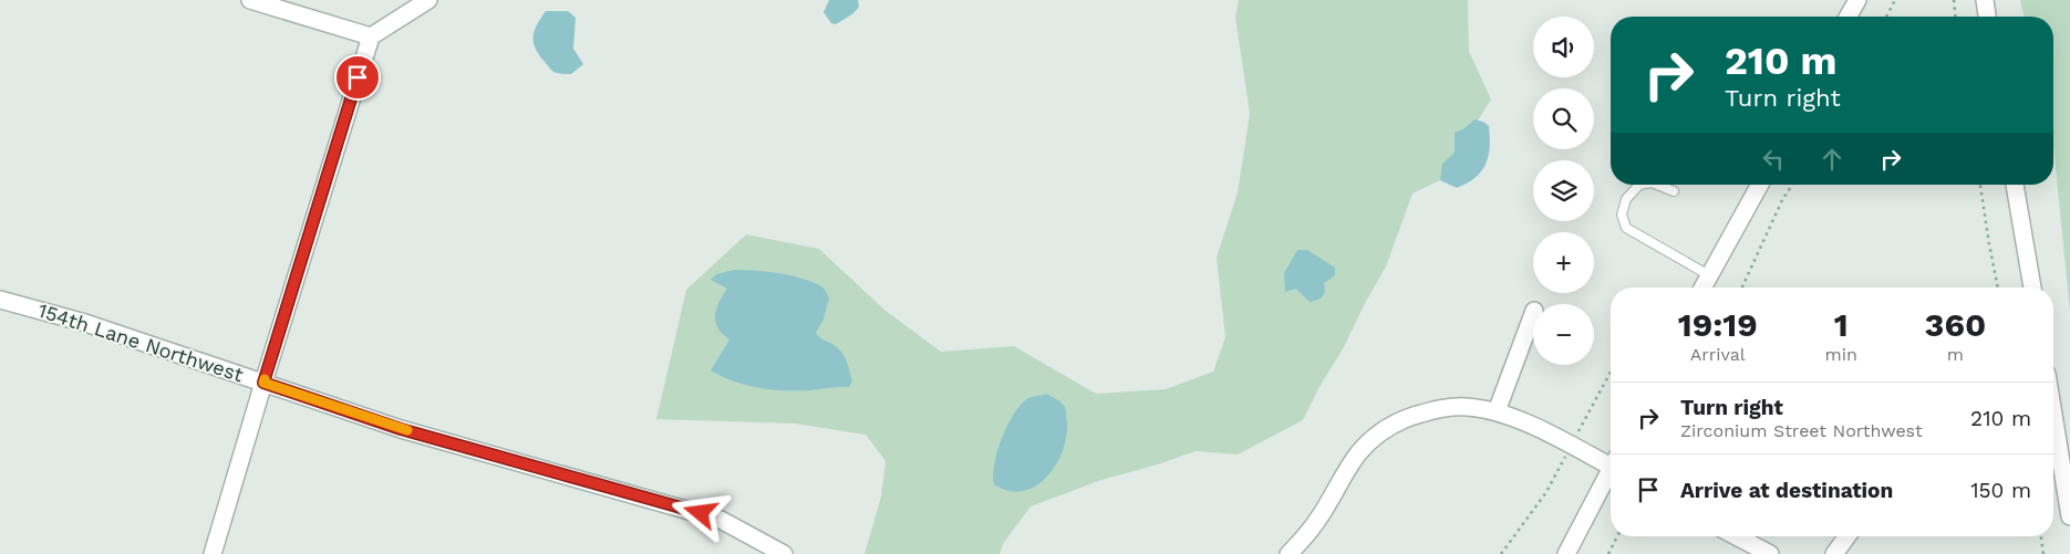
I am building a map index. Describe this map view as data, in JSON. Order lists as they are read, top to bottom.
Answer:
{
  "streets": {
    "street": ["154th Lane Northwest"]
  },
  "page": {
    "map_buttons": ["+", "−"],
    "turn": ["210 m", "Turn right"],
    "eta": [
      "19:19",
      "Arrival",
      "1",
      "min",
      "360",
      "m"
    ],
    "list": [
      {
        "name": "Turn right",
        "note": "Zirconium Street Northwest",
        "value": "210 m"
      },
      {
        "name": "Arrive at destination",
        "value": "150 m"
      }
    ]
  }
}
